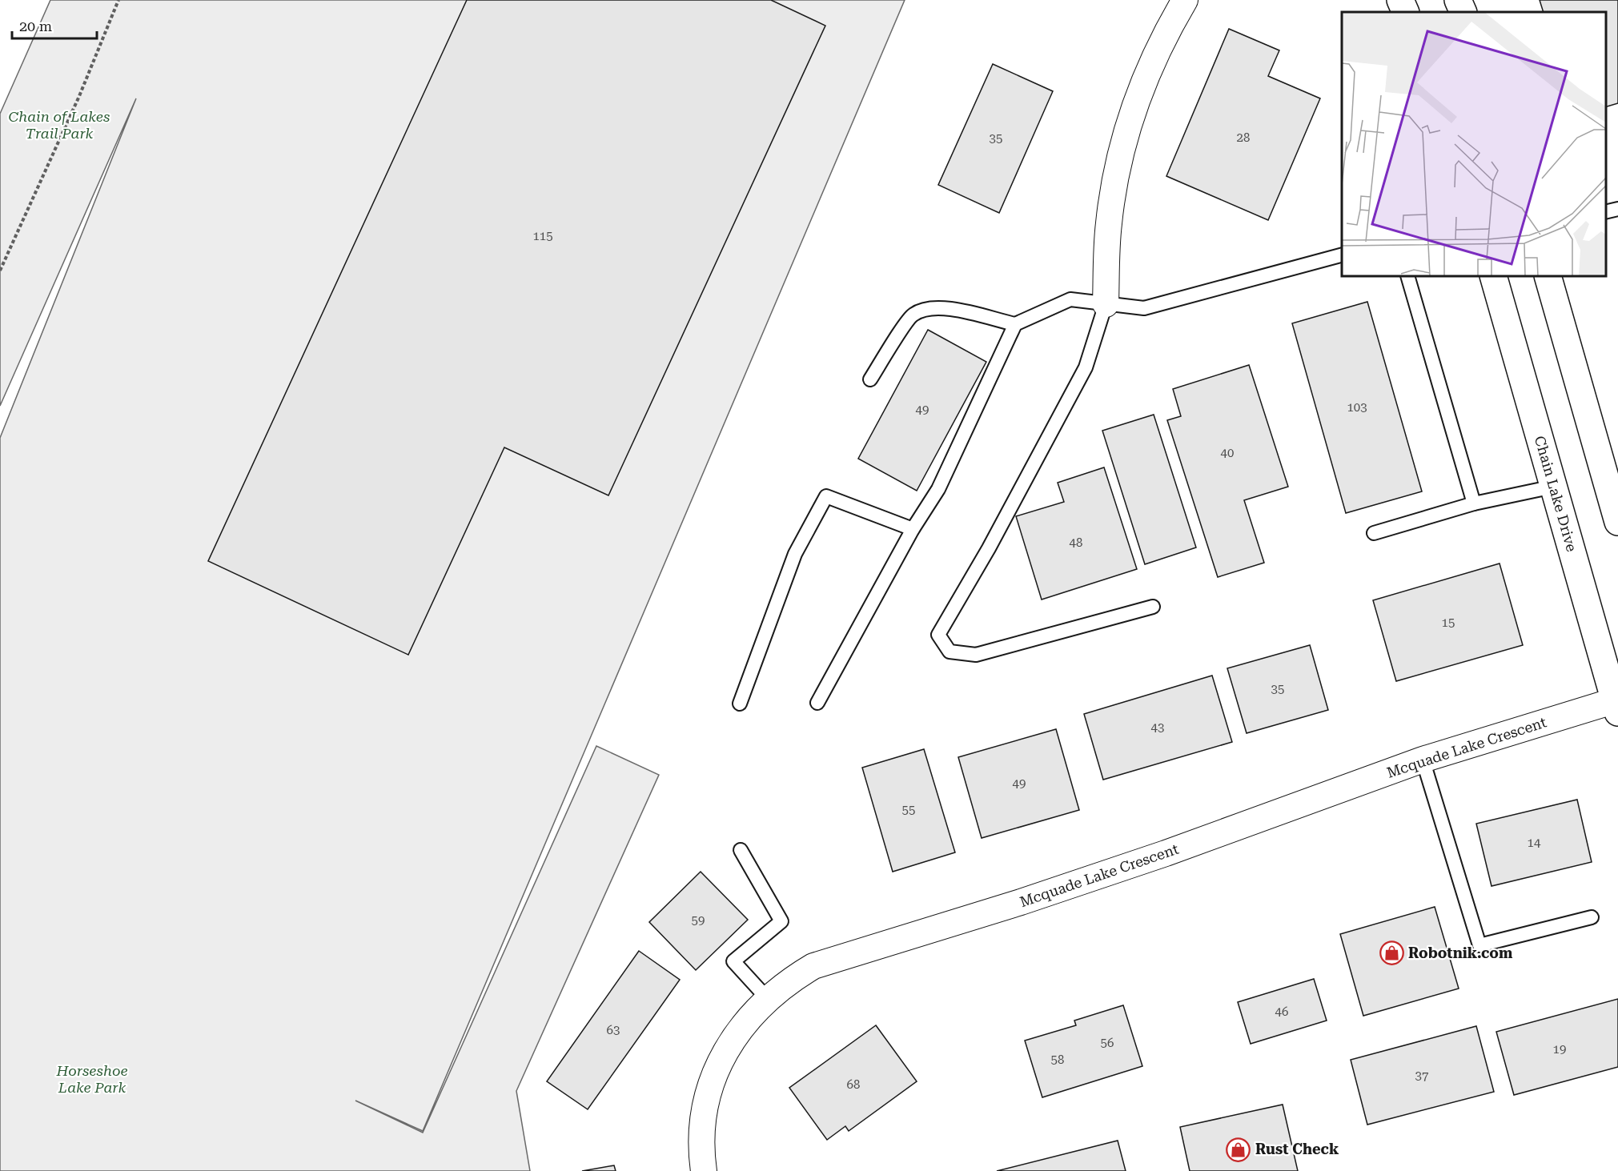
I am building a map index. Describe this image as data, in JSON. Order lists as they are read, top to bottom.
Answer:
{
  "streets": {
    "street": ["Chain Lake Drive", "Mcquade Lake Crescent"]
  },
  "crossings": [
    ["Chain Lake Drive", "Mcquade Lake Crescent"]
  ],
  "parks": ["Chain of Lakes Trail Park", "Horseshoe Lake Park"],
  "places": {
    "shop": ["Robotnik.com", "Rust Check"]
  },
  "house_numbers": [
    "28",
    "35",
    "115",
    "103",
    "49",
    "40",
    "48",
    "15",
    "35",
    "43",
    "49",
    "55",
    "14",
    "59",
    "46",
    "63",
    "56",
    "19",
    "58",
    "37",
    "68"
  ],
  "scale_bar": "20 m"
}
